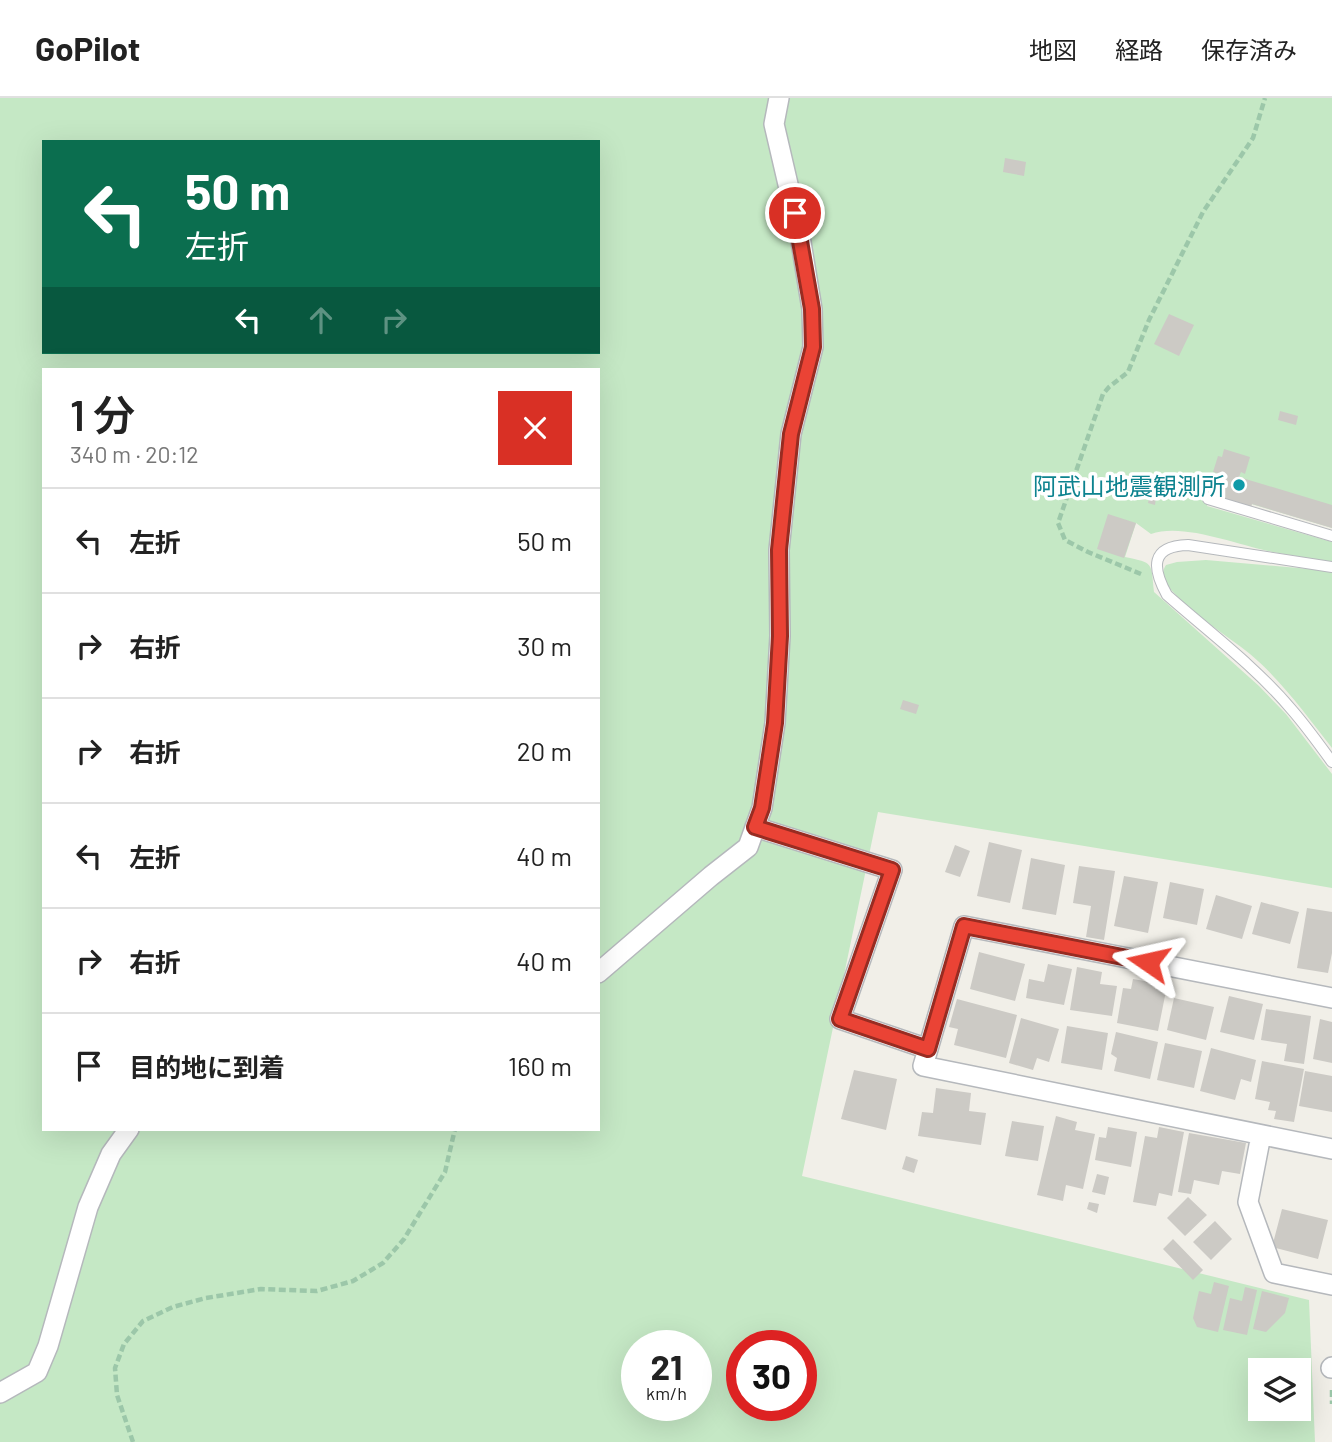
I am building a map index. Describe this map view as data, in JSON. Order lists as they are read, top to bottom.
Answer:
{
  "places": ["阿武山地震観測所"],
  "page": {
    "header": "GoPilot",
    "nav": ["地図", "経路", "保存済み"],
    "turn": ["50 m", "左折"],
    "heading": ["1 分", "340 m · 20:12"],
    "list": [
      {
        "name": "左折",
        "value": "50 m"
      },
      {
        "name": "右折",
        "value": "30 m"
      },
      {
        "name": "右折",
        "value": "20 m"
      },
      {
        "name": "左折",
        "value": "40 m"
      },
      {
        "name": "右折",
        "value": "40 m"
      },
      {
        "name": "目的地に到着",
        "value": "160 m"
      }
    ],
    "speed": "21 km/h",
    "limit": "30"
  }
}
